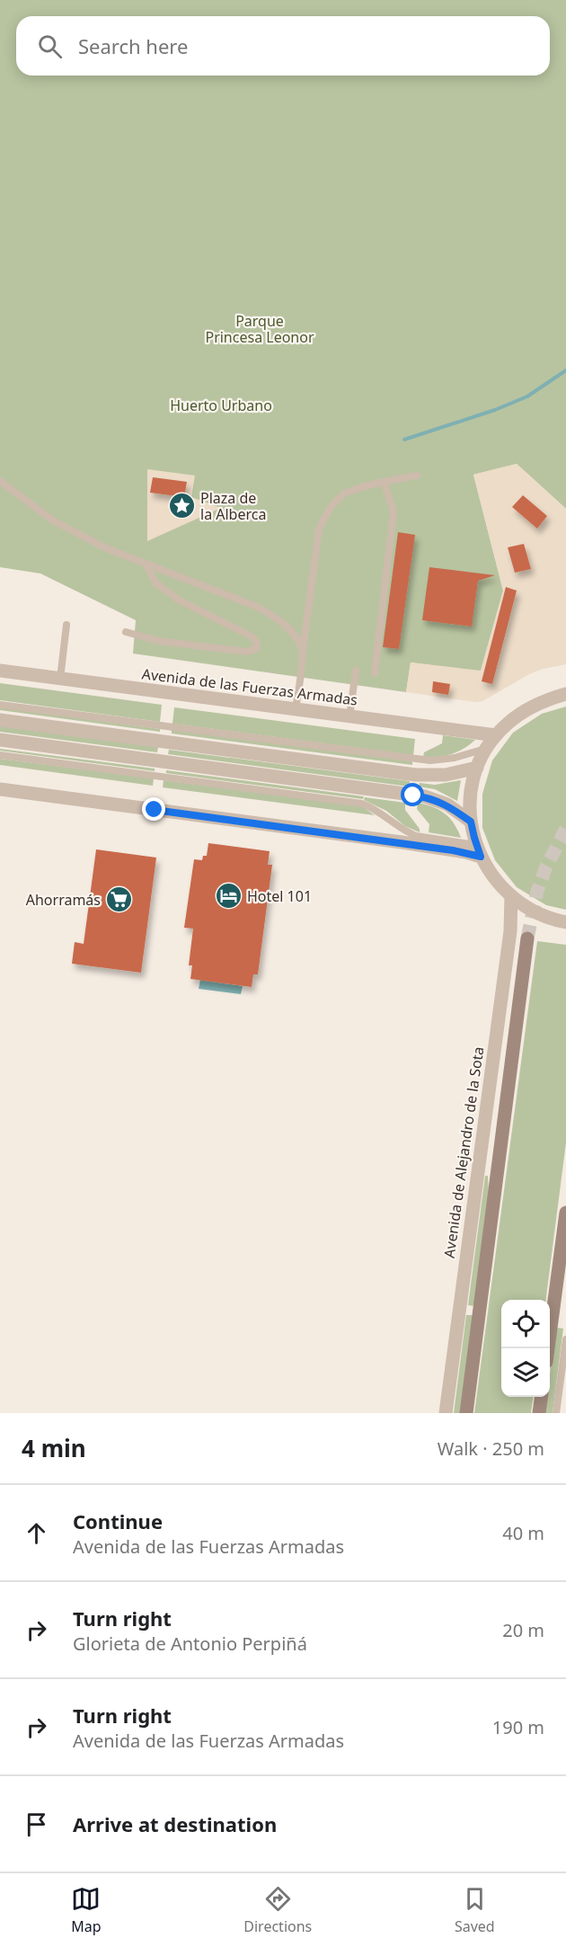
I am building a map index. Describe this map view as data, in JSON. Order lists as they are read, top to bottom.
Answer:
{
  "streets": {
    "street": ["Avenida de las Fuerzas Armadas", "Avenida de Alejandro de la Sota"]
  },
  "parks": ["Parque Princesa Leonor", "Huerto Urbano"],
  "places": {
    "place": ["Plaza de la Alberca"],
    "hotel": ["Hotel 101"],
    "supermarket": ["Ahorramás"]
  },
  "page": {
    "search": "Search here",
    "heading": ["4 min", "Walk · 250 m"],
    "list": [
      ["Continue", "Avenida de las Fuerzas Armadas", "40 m"],
      ["Turn right", "Glorieta de Antonio Perpiñá", "20 m"],
      ["Turn right", "Avenida de las Fuerzas Armadas", "190 m"],
      "Arrive at destination"
    ],
    "nav": ["Map", "Directions", "Saved"]
  }
}
